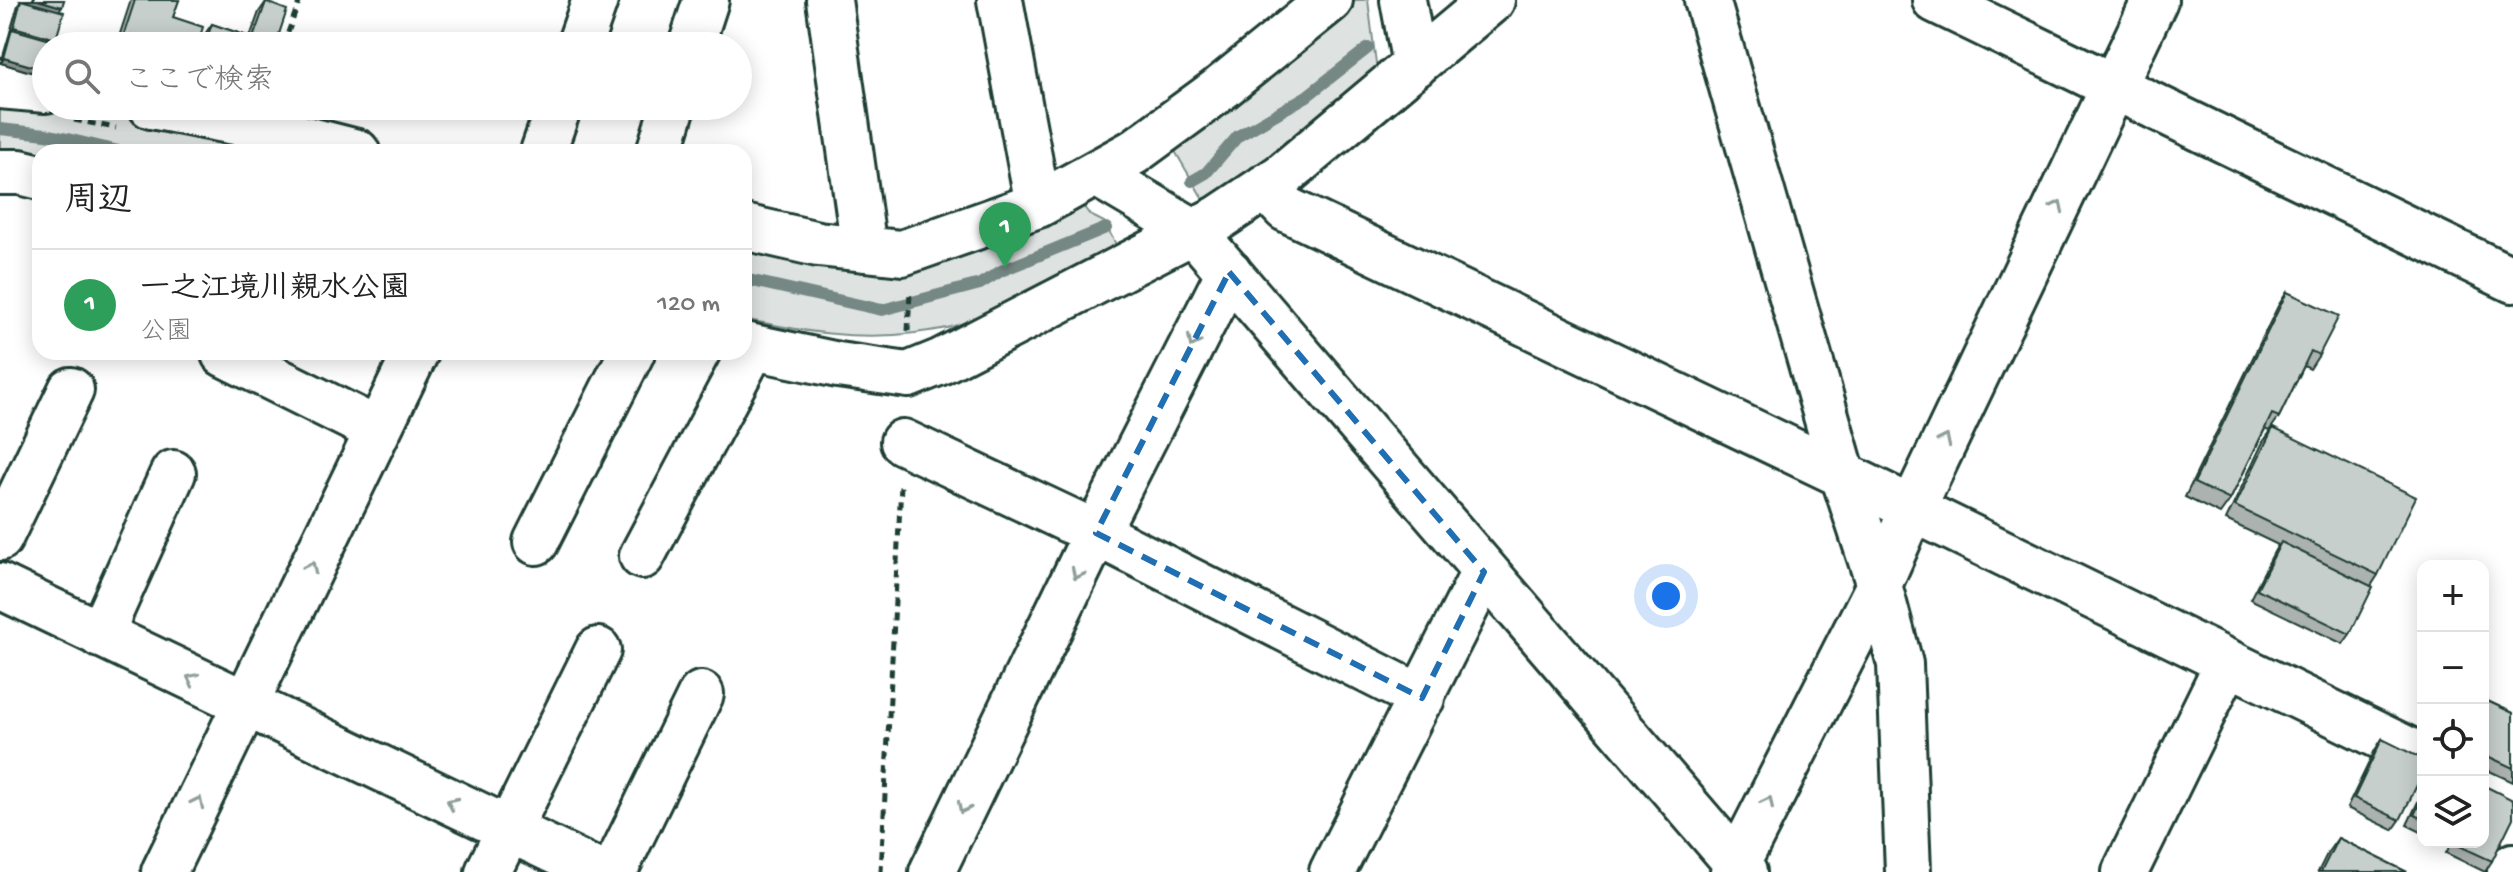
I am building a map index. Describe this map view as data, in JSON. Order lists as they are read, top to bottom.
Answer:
{
  "page": {
    "search": "ここで検索",
    "heading": "周辺",
    "pins": "1",
    "list": [
      {
        "mark": "1",
        "name": "一之江境川親水公園",
        "note": "公園",
        "value": "120 m"
      }
    ],
    "map_buttons": ["+", "−"]
  }
}
